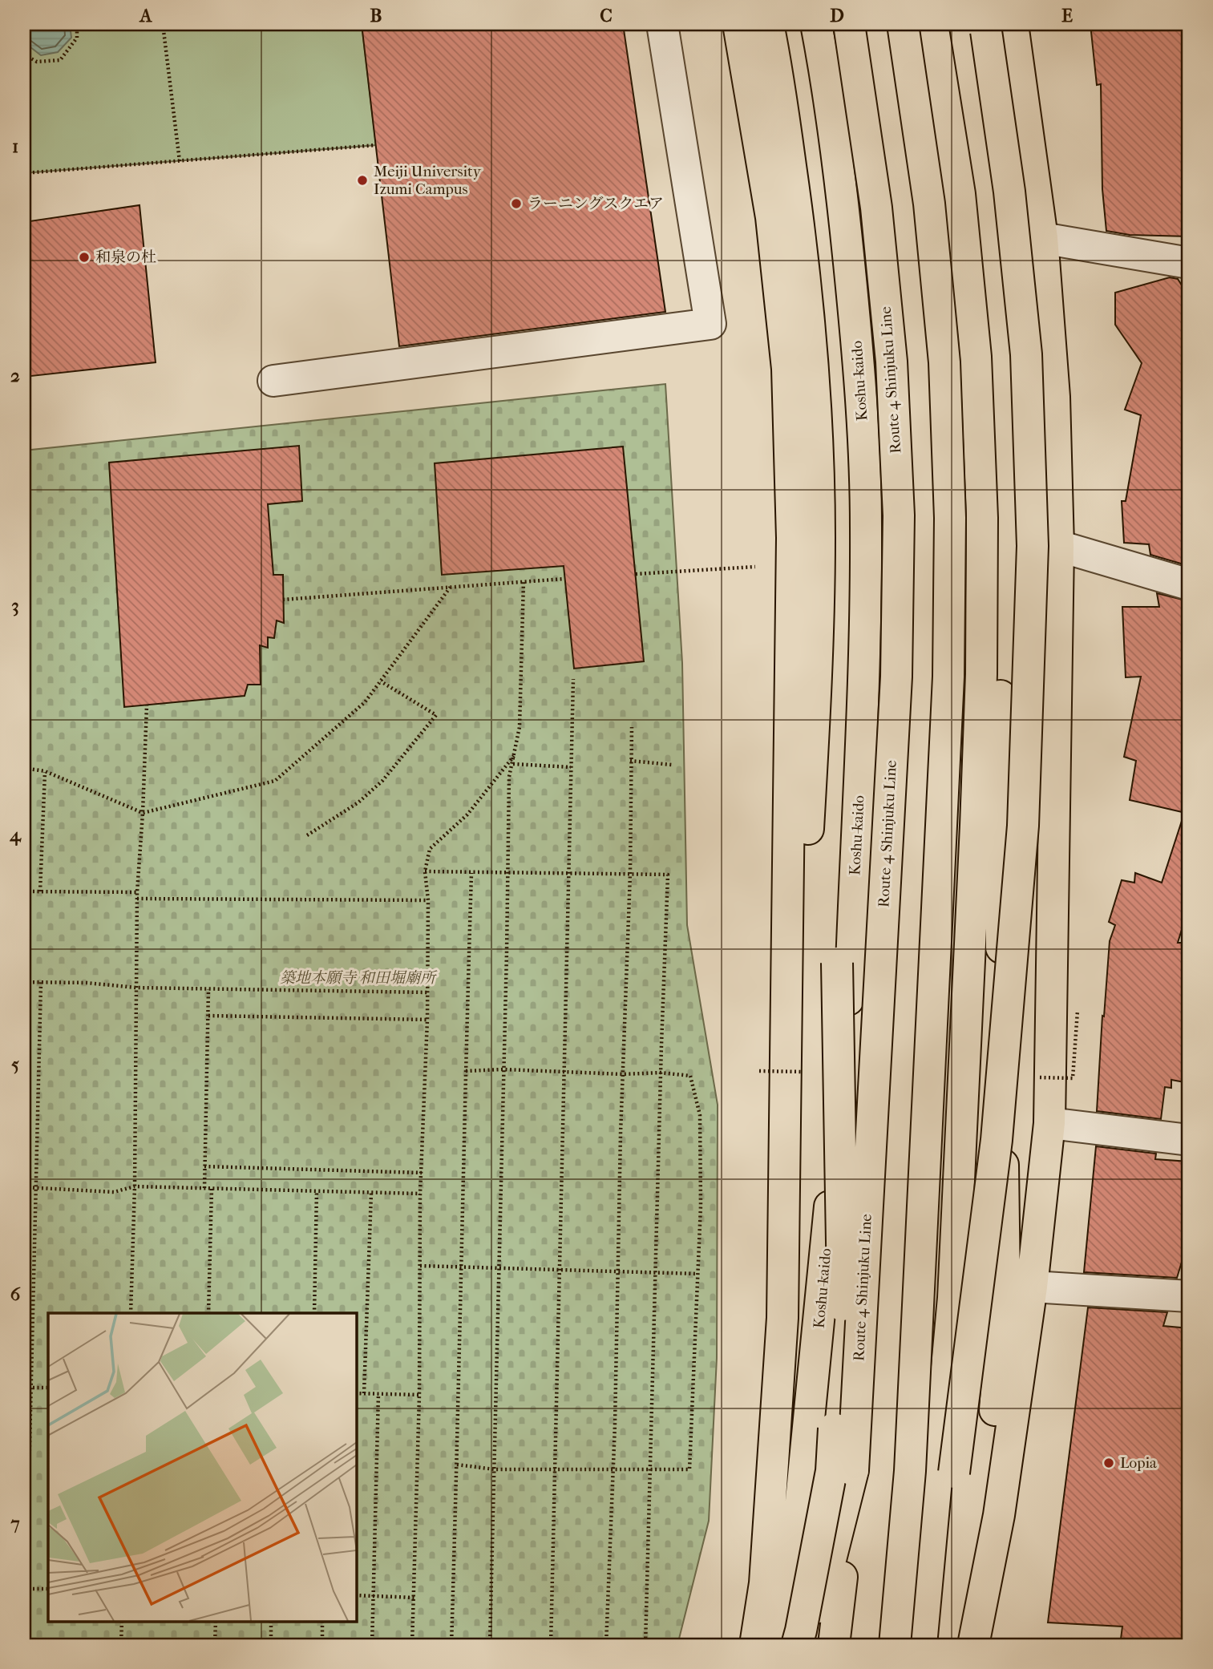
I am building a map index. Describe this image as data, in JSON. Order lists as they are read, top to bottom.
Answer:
{
  "streets": {
    "highway": ["Route 4 Shinjuku Line", "Koshu-kaido"]
  },
  "parks": ["築地本願寺 和田堀廟所"],
  "places": [
    "Meiji University Izumi Campus",
    "ラーニングスクエア",
    "和泉の杜",
    "Lopia"
  ],
  "grid": {
    "columns": [
      "A",
      "B",
      "C",
      "D",
      "E"
    ],
    "rows": [
      "1",
      "2",
      "3",
      "4",
      "5",
      "6",
      "7"
    ]
  }
}
